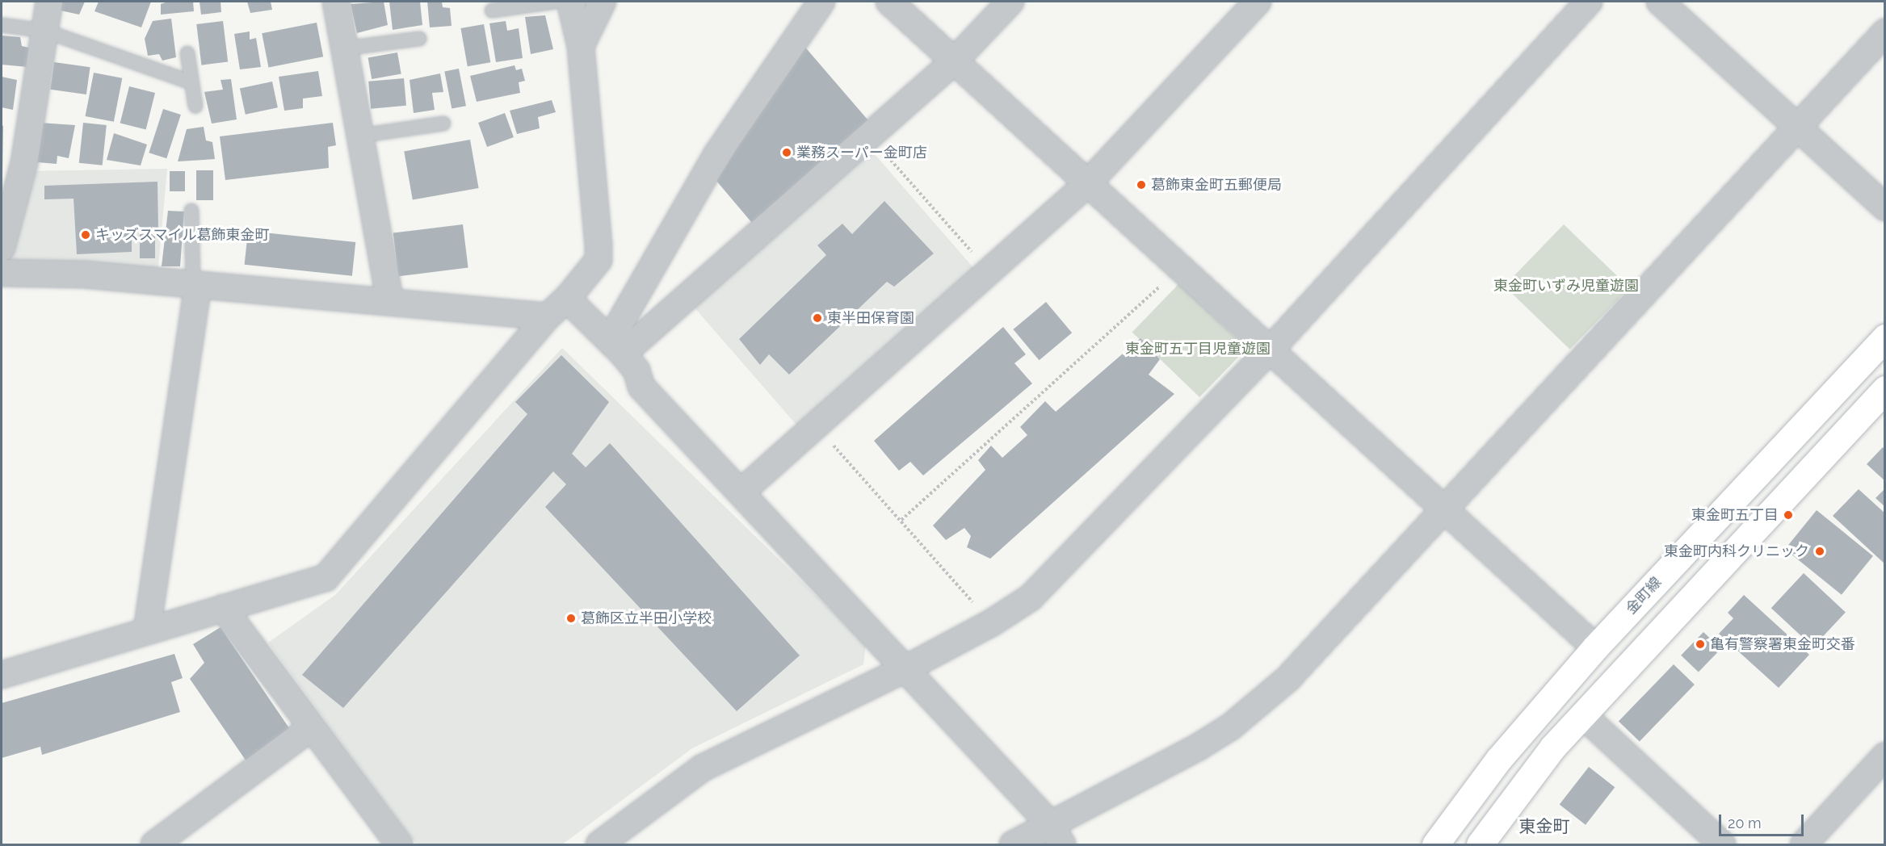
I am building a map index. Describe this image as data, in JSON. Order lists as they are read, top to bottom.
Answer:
{
  "streets": {
    "main road": ["金町線"]
  },
  "districts": ["東金町"],
  "parks": ["東金町いずみ児童遊園", "東金町五丁目児童遊園"],
  "places": [
    "業務スーパー金町店",
    "葛飾東金町五郵便局",
    "キッズスマイル葛飾東金町",
    "東半田保育園",
    "東金町五丁目",
    "東金町内科クリニック",
    "葛飾区立半田小学校",
    "亀有警察署東金町交番"
  ],
  "scale_bar": "20 m"
}
